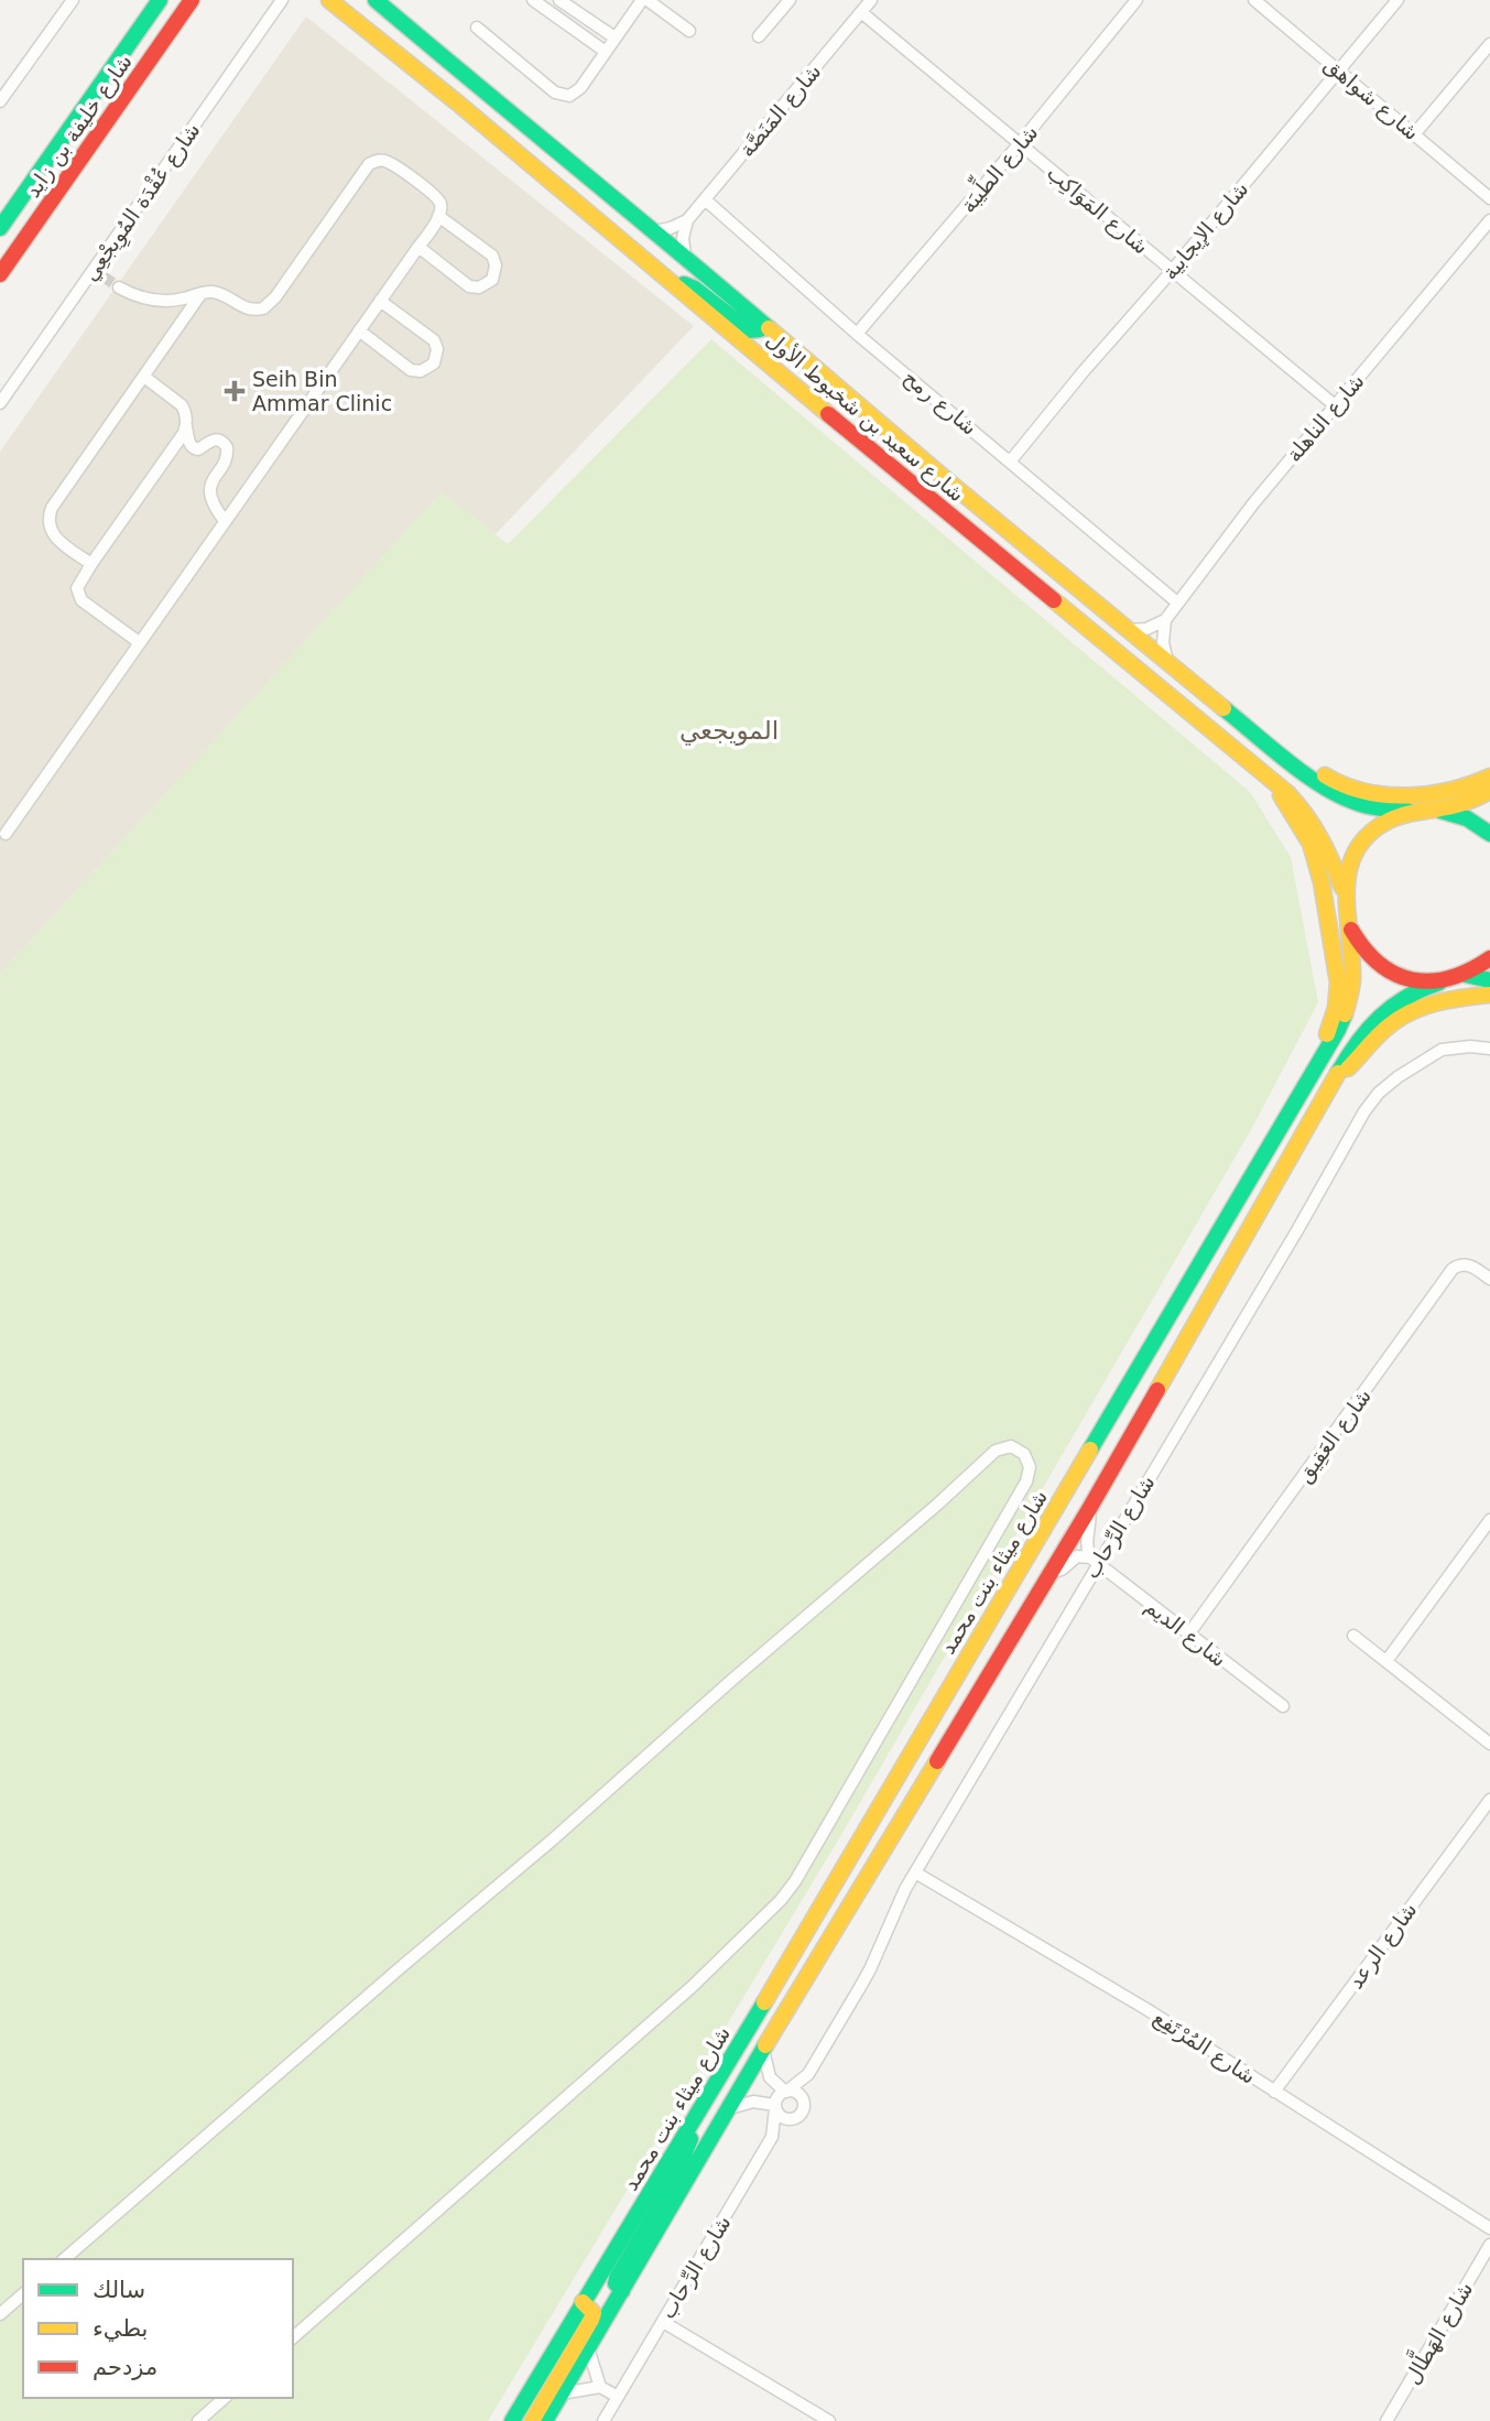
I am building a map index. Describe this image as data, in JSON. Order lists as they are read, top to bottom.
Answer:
{
  "streets": {
    "main road": ["شارع خليفة بن زايد", "شارع سعيد بن شخبوط الأول", "شارع ميثاء بنت محمد"],
    "street": [
      "شارع شواهق",
      "شارع المَنَصَّة",
      "شارع الطِّيبَة",
      "شارع عُقْدَة المُوِيجْعِي",
      "شارع المَوَاكِب",
      "شارع الإيجابية",
      "شارع رمح",
      "شارع الناهلة",
      "شارع العَقِيق",
      "شارع الرِّحاب",
      "شارع الديم",
      "شارع الرعد",
      "شارع المُرْتَفِع",
      "شارع الهَطَّال"
    ]
  },
  "crossings": [
    ["شارع شواهق", "شارع الإيجابية"],
    ["شارع المَنَصَّة", "شارع المَوَاكِب"],
    ["شارع المَنَصَّة", "شارع رمح"],
    ["شارع الطِّيبَة", "شارع المَوَاكِب"],
    ["شارع الطِّيبَة", "شارع رمح"],
    ["شارع المَوَاكِب", "شارع الإيجابية"],
    ["شارع المَوَاكِب", "شارع الناهلة"],
    ["شارع الإيجابية", "شارع رمح"],
    ["شارع رمح", "شارع الناهلة"],
    ["شارع سعيد بن شخبوط الأول", "شارع ميثاء بنت محمد"],
    ["شارع العَقِيق", "شارع الديم"],
    ["شارع الرِّحاب", "شارع الديم"],
    ["شارع الرِّحاب", "شارع المُرْتَفِع"],
    ["شارع الرعد", "شارع المُرْتَفِع"]
  ],
  "districts": ["المويجعي"],
  "places": {
    "health": ["Seih Bin Ammar Clinic"]
  },
  "legend": ["سالك", "بطيء", "مزدحم"]
}
